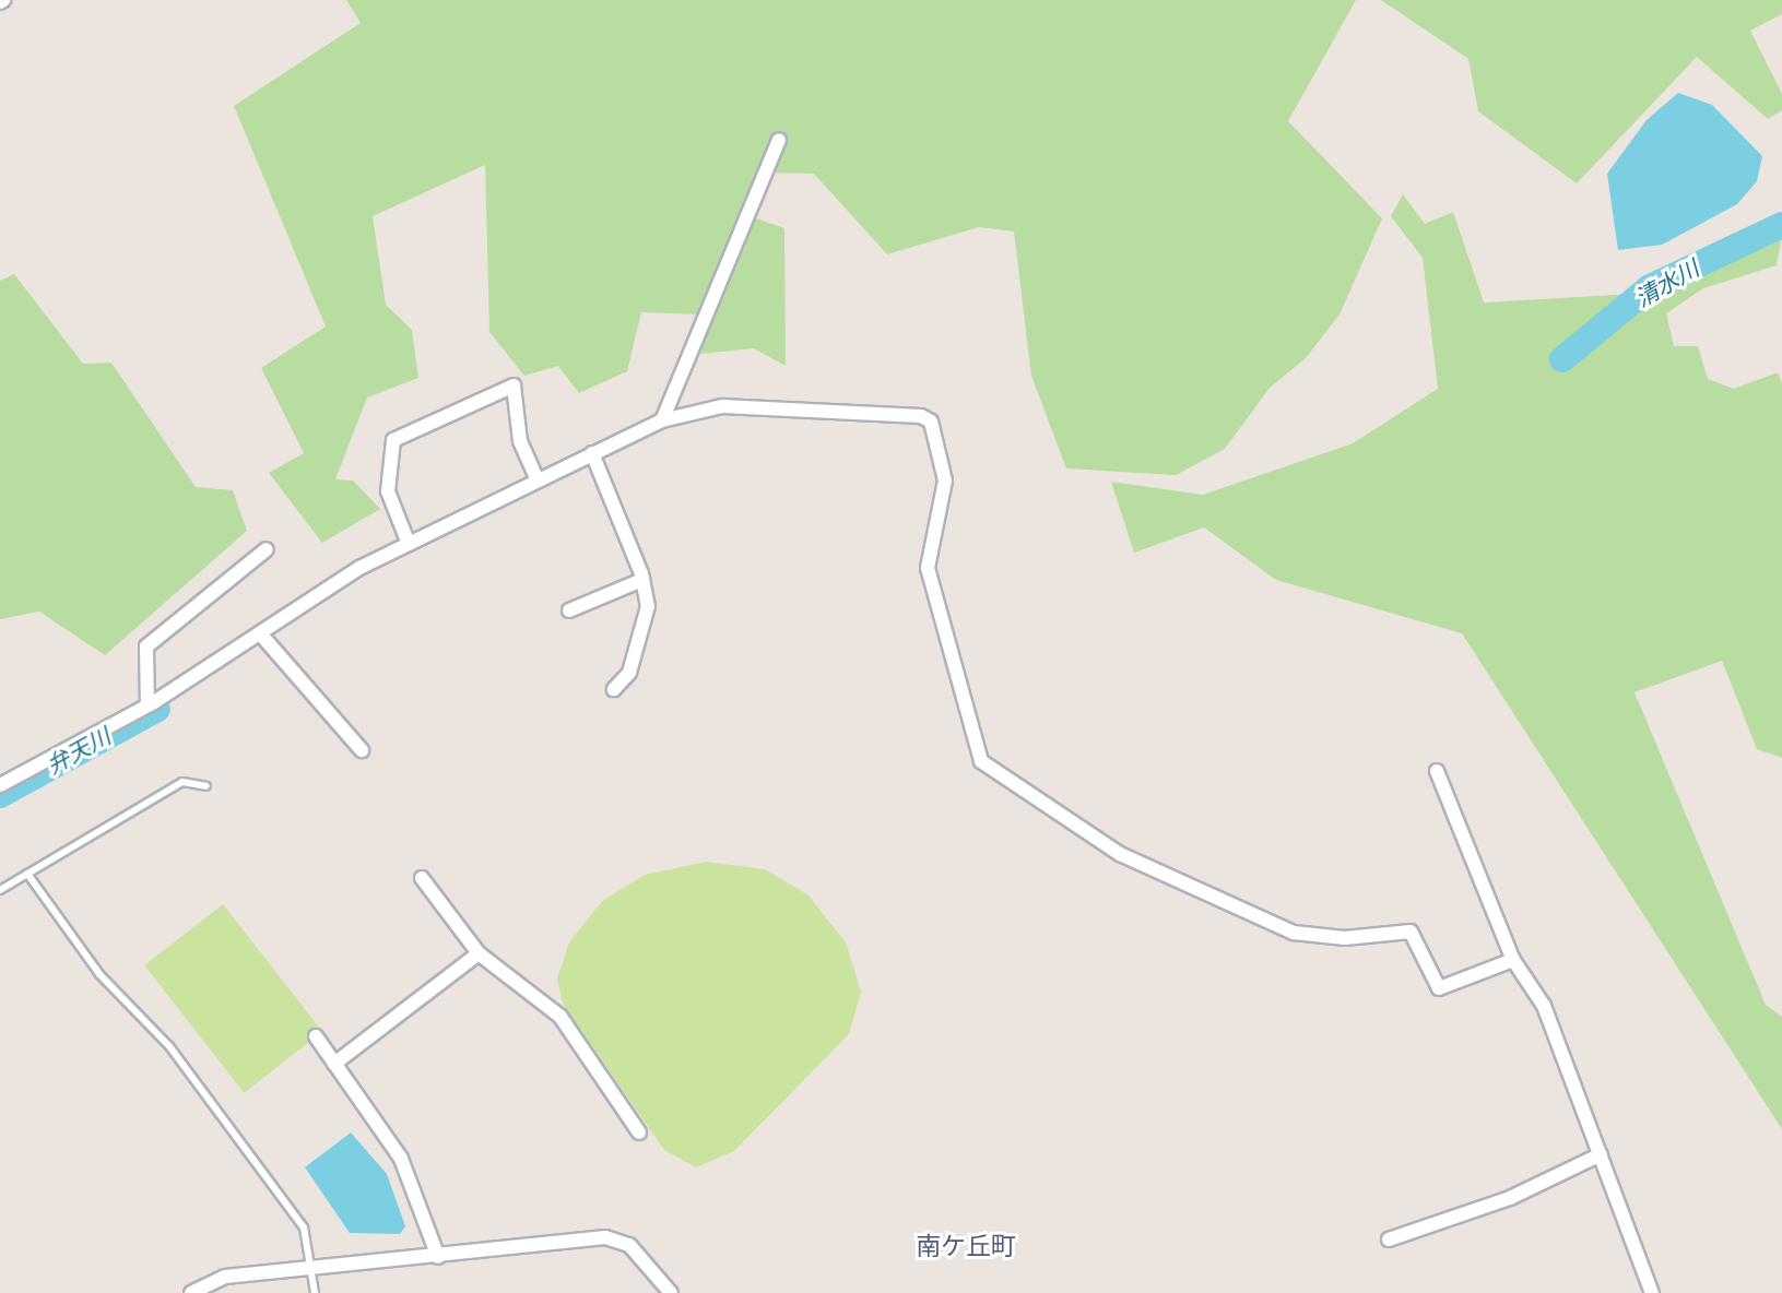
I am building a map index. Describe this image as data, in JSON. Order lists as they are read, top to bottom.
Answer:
{
  "districts": ["南ケ丘町"],
  "water": ["清水川", "弁天川"]
}
